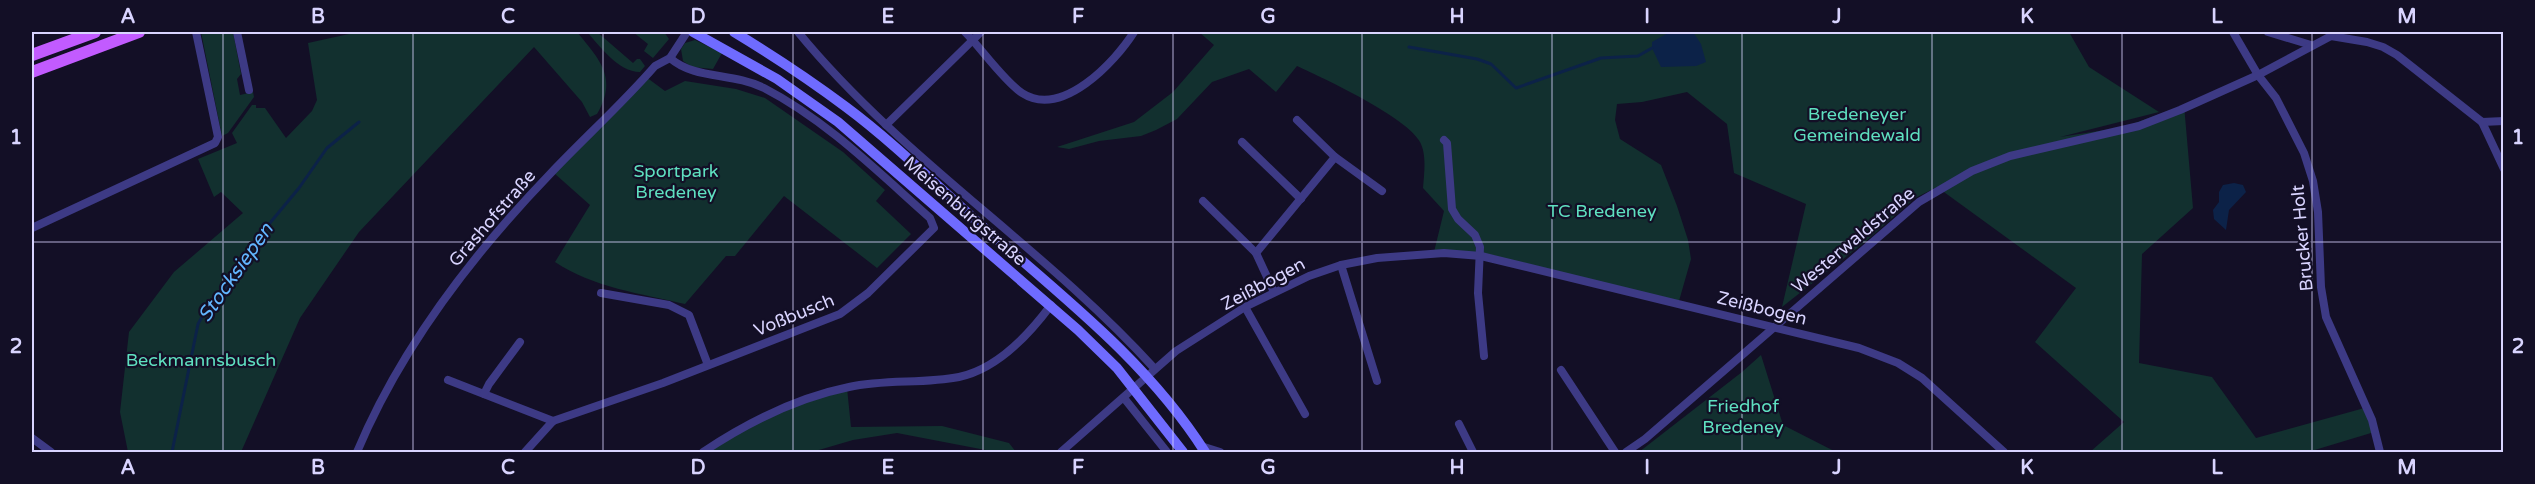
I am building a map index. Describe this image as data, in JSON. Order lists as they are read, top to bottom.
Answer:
{
  "streets": {
    "main road": ["Meisenburgstraße"],
    "street": [
      "Grashofstraße",
      "Brucker Holt",
      "Westerwaldstraße",
      "Zeißbogen",
      "Voßbusch"
    ]
  },
  "crossings": [
    ["Meisenburgstraße", "Grashofstraße"],
    ["Meisenburgstraße", "Zeißbogen"],
    ["Meisenburgstraße", "Voßbusch"],
    ["Brucker Holt", "Westerwaldstraße"],
    ["Westerwaldstraße", "Zeißbogen"]
  ],
  "water": ["Stocksiepen"],
  "parks": [
    "Bredeneyer Gemeindewald",
    "Sportpark Bredeney",
    "TC Bredeney",
    "Beckmannsbusch",
    "Friedhof Bredeney"
  ],
  "grid": {
    "columns": [
      "A",
      "B",
      "C",
      "D",
      "E",
      "F",
      "G",
      "H",
      "I",
      "J",
      "K",
      "L",
      "M"
    ],
    "rows": ["1", "2"]
  }
}
